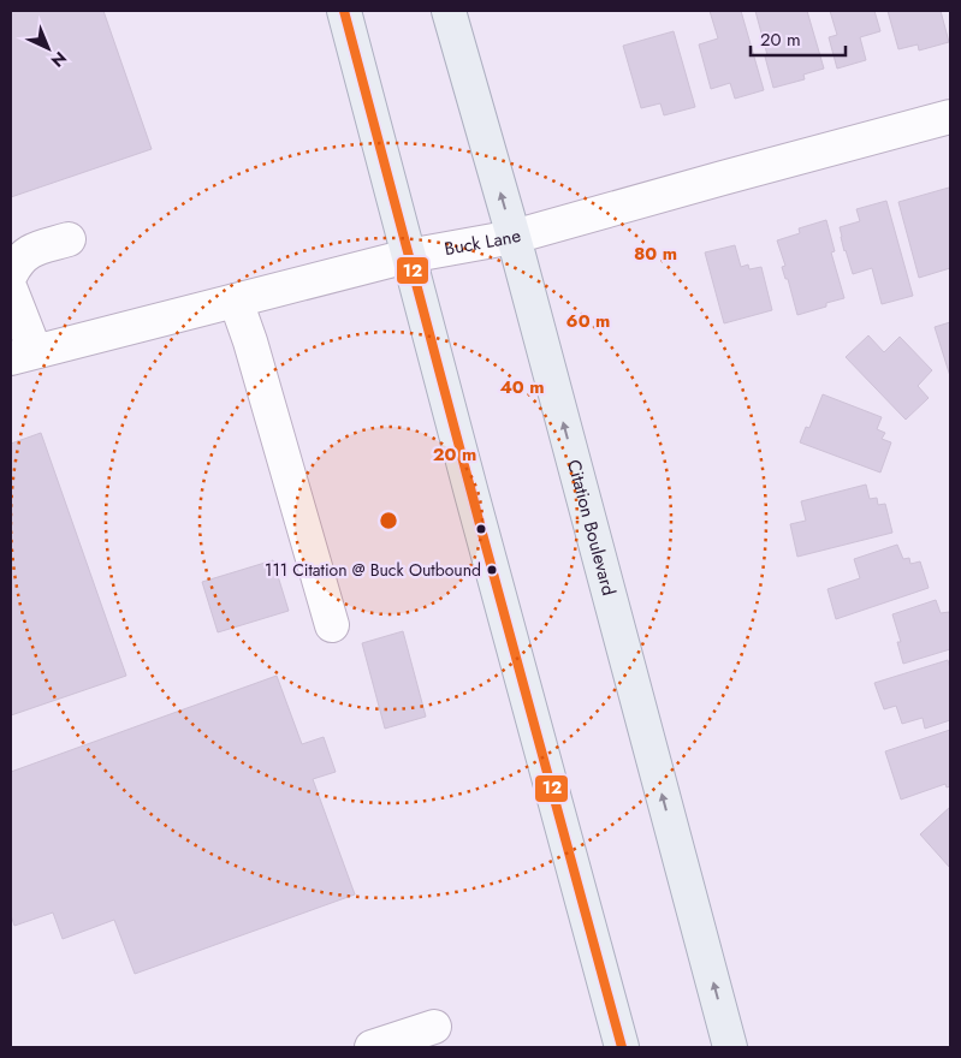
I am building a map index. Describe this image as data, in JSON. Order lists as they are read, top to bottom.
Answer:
{
  "streets": {
    "main road": ["Citation Boulevard"],
    "street": ["Buck Lane"]
  },
  "crossings": [
    ["Buck Lane", "Citation Boulevard"]
  ],
  "places": ["111 Citation @ Buck Outbound"],
  "lines": ["transit line 12"],
  "scale_bar": "20 m",
  "north": "bottom right",
  "rings": [
    "80 m",
    "60 m",
    "40 m",
    "20 m"
  ]
}
